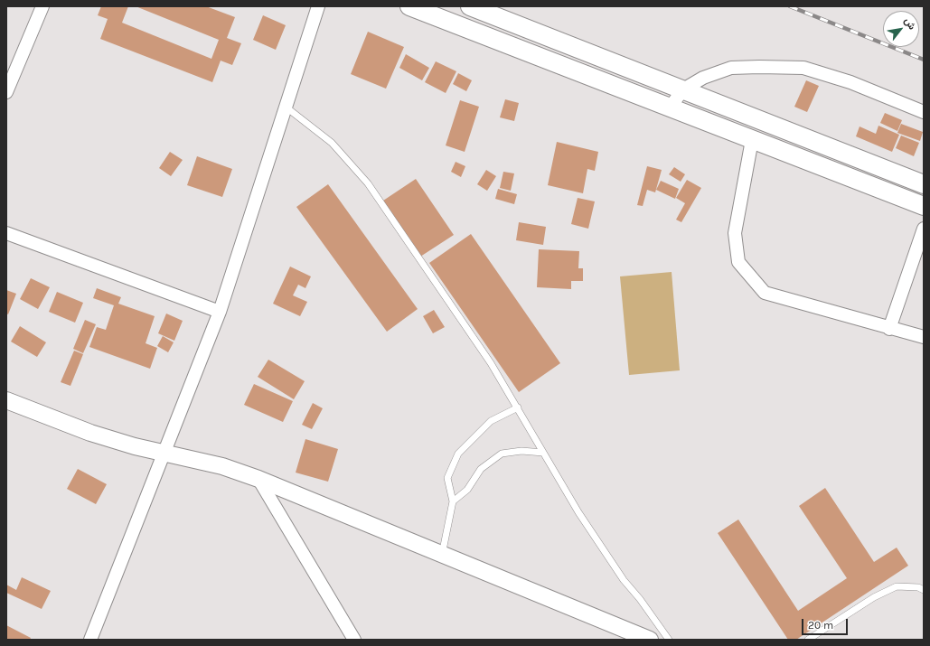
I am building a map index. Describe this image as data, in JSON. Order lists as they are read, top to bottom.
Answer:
{
  "scale_bar": "20 m",
  "north": "top right"
}
